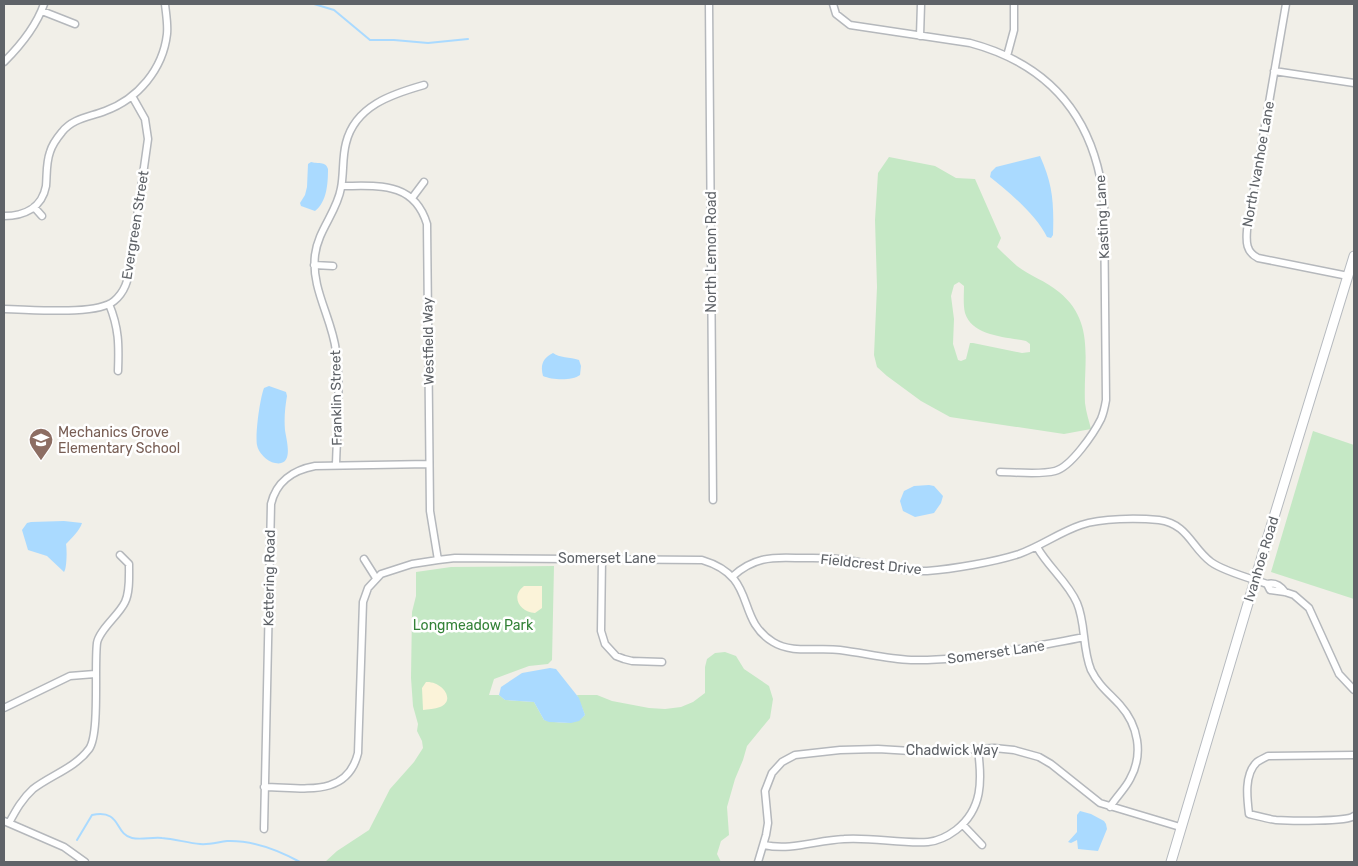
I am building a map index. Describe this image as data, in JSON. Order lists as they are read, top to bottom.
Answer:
{
  "streets": {
    "main road": ["Ivanhoe Road"],
    "street": [
      "North Ivanhoe Lane",
      "Kasting Lane",
      "Evergreen Street",
      "North Lemon Road",
      "Westfield Way",
      "Franklin Street",
      "Somerset Lane",
      "Fieldcrest Drive",
      "Kettering Road",
      "Chadwick Way"
    ]
  },
  "crossings": [
    ["North Ivanhoe Lane", "Ivanhoe Road"],
    ["Westfield Way", "Somerset Lane"],
    ["Westfield Way", "Kettering Road"],
    ["Franklin Street", "Kettering Road"],
    ["Somerset Lane", "Fieldcrest Drive"],
    ["Ivanhoe Road", "Fieldcrest Drive"],
    ["Ivanhoe Road", "Chadwick Way"]
  ],
  "parks": ["Longmeadow Park"],
  "places": {
    "school or university": ["Mechanics Grove Elementary School"]
  }
}
